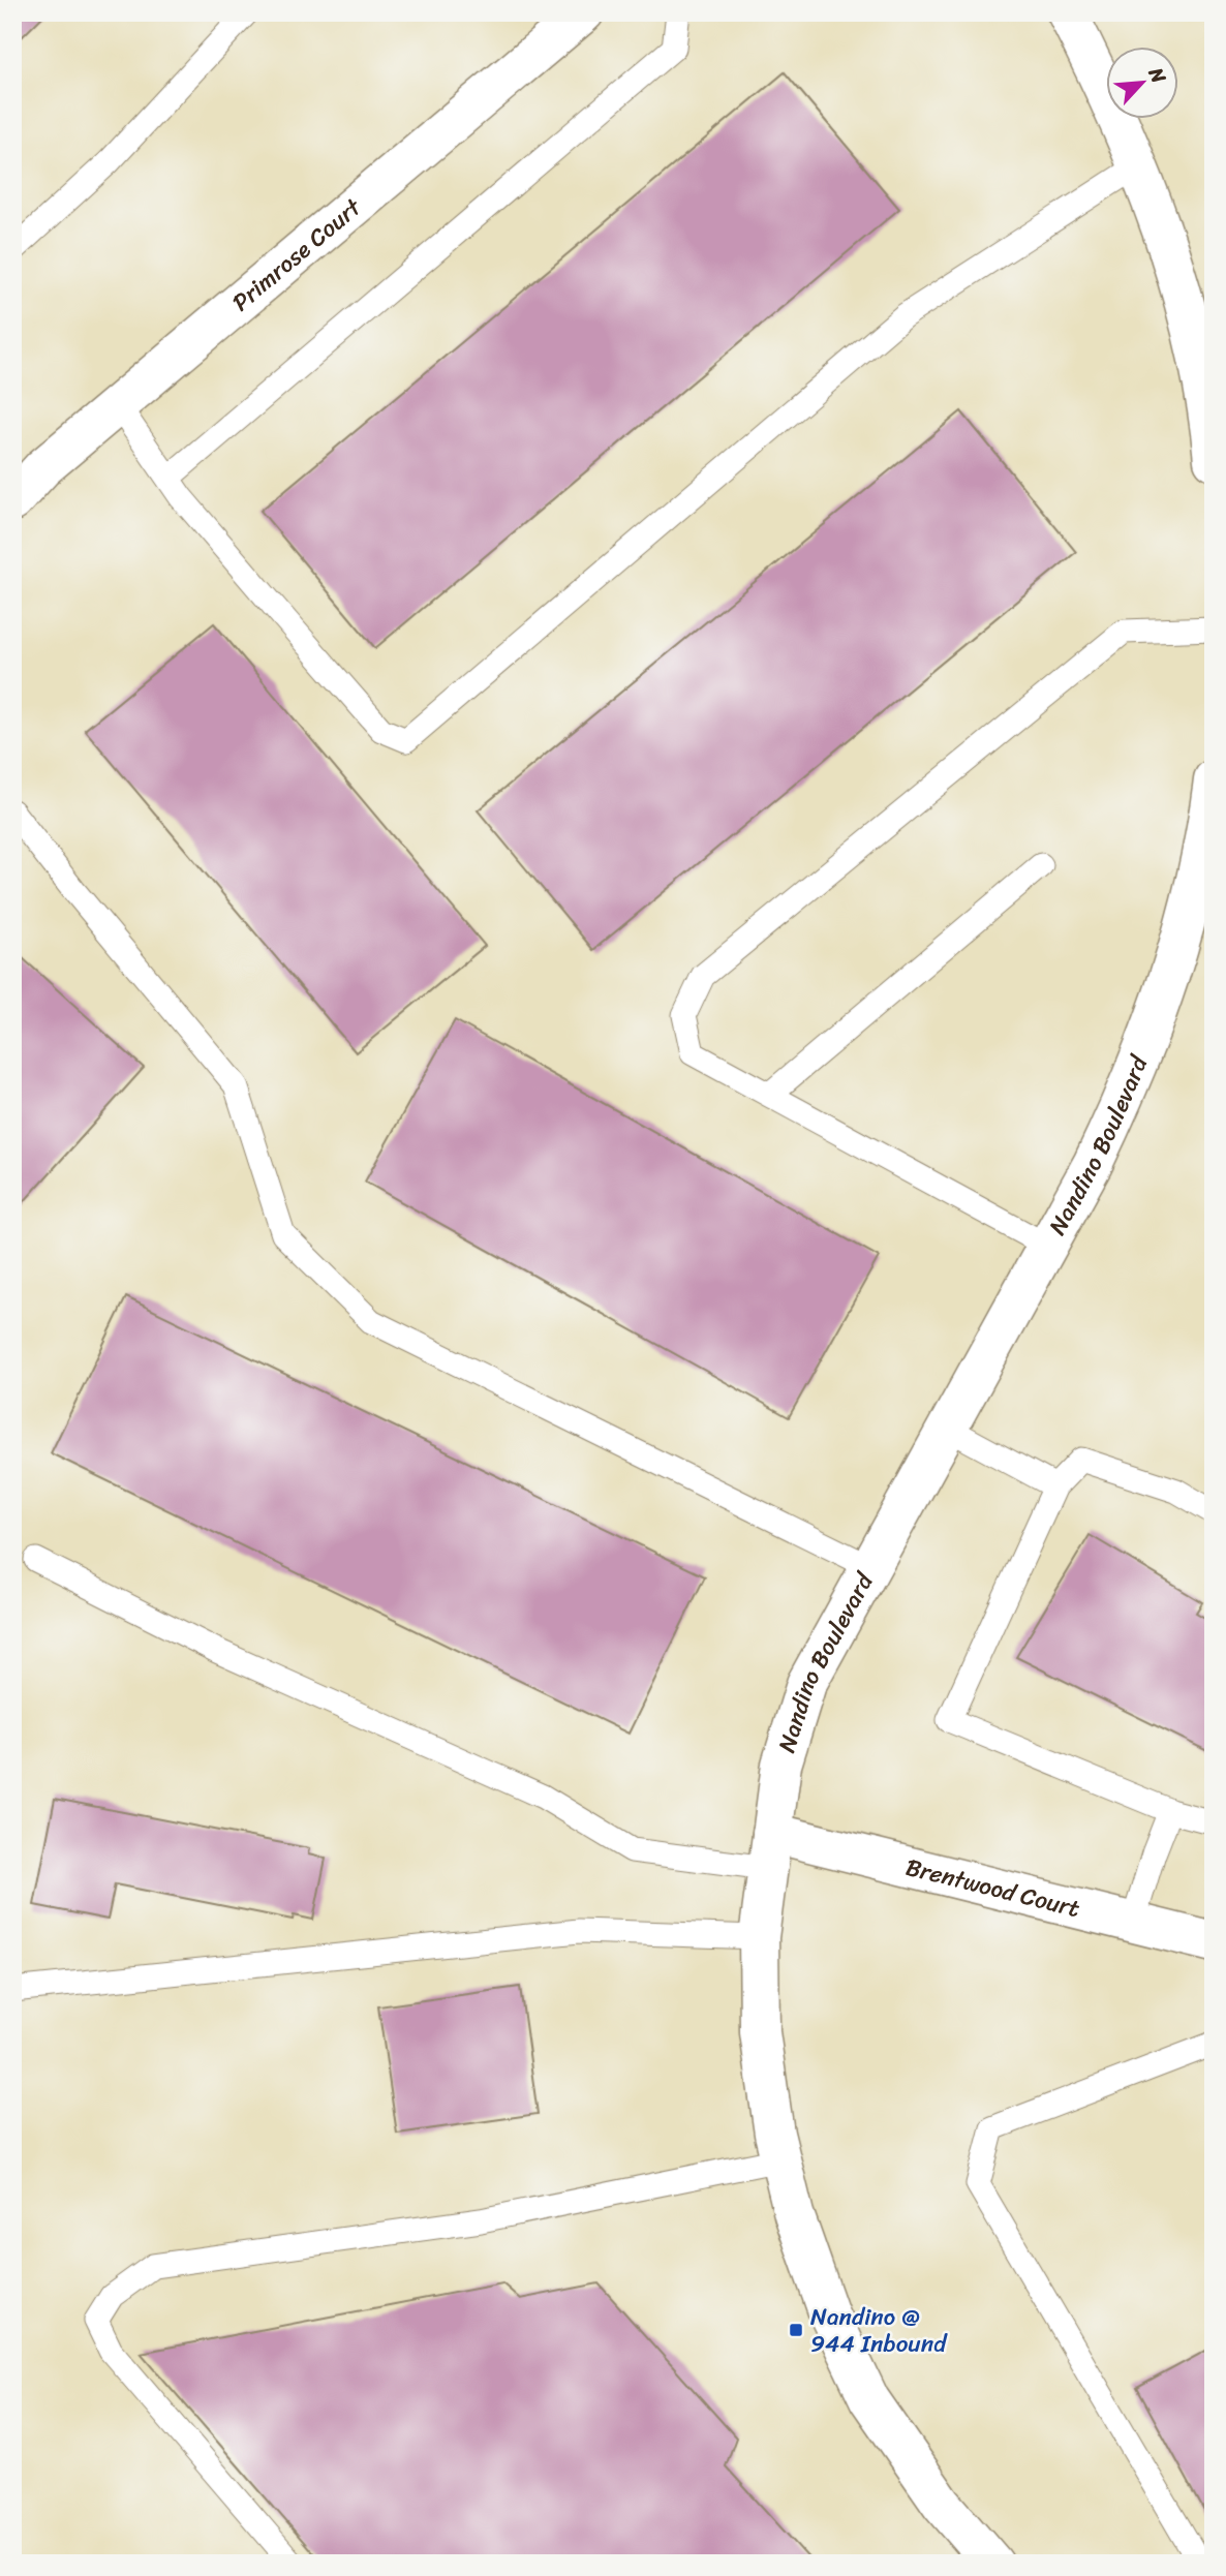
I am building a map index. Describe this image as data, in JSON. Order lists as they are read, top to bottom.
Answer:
{
  "streets": {
    "street": ["Primrose Court", "Nandino Boulevard", "Brentwood Court"]
  },
  "crossings": [
    ["Nandino Boulevard", "Brentwood Court"]
  ],
  "places": {
    "transit": ["Nandino @ 944 Inbound"]
  },
  "north": "top right"
}
